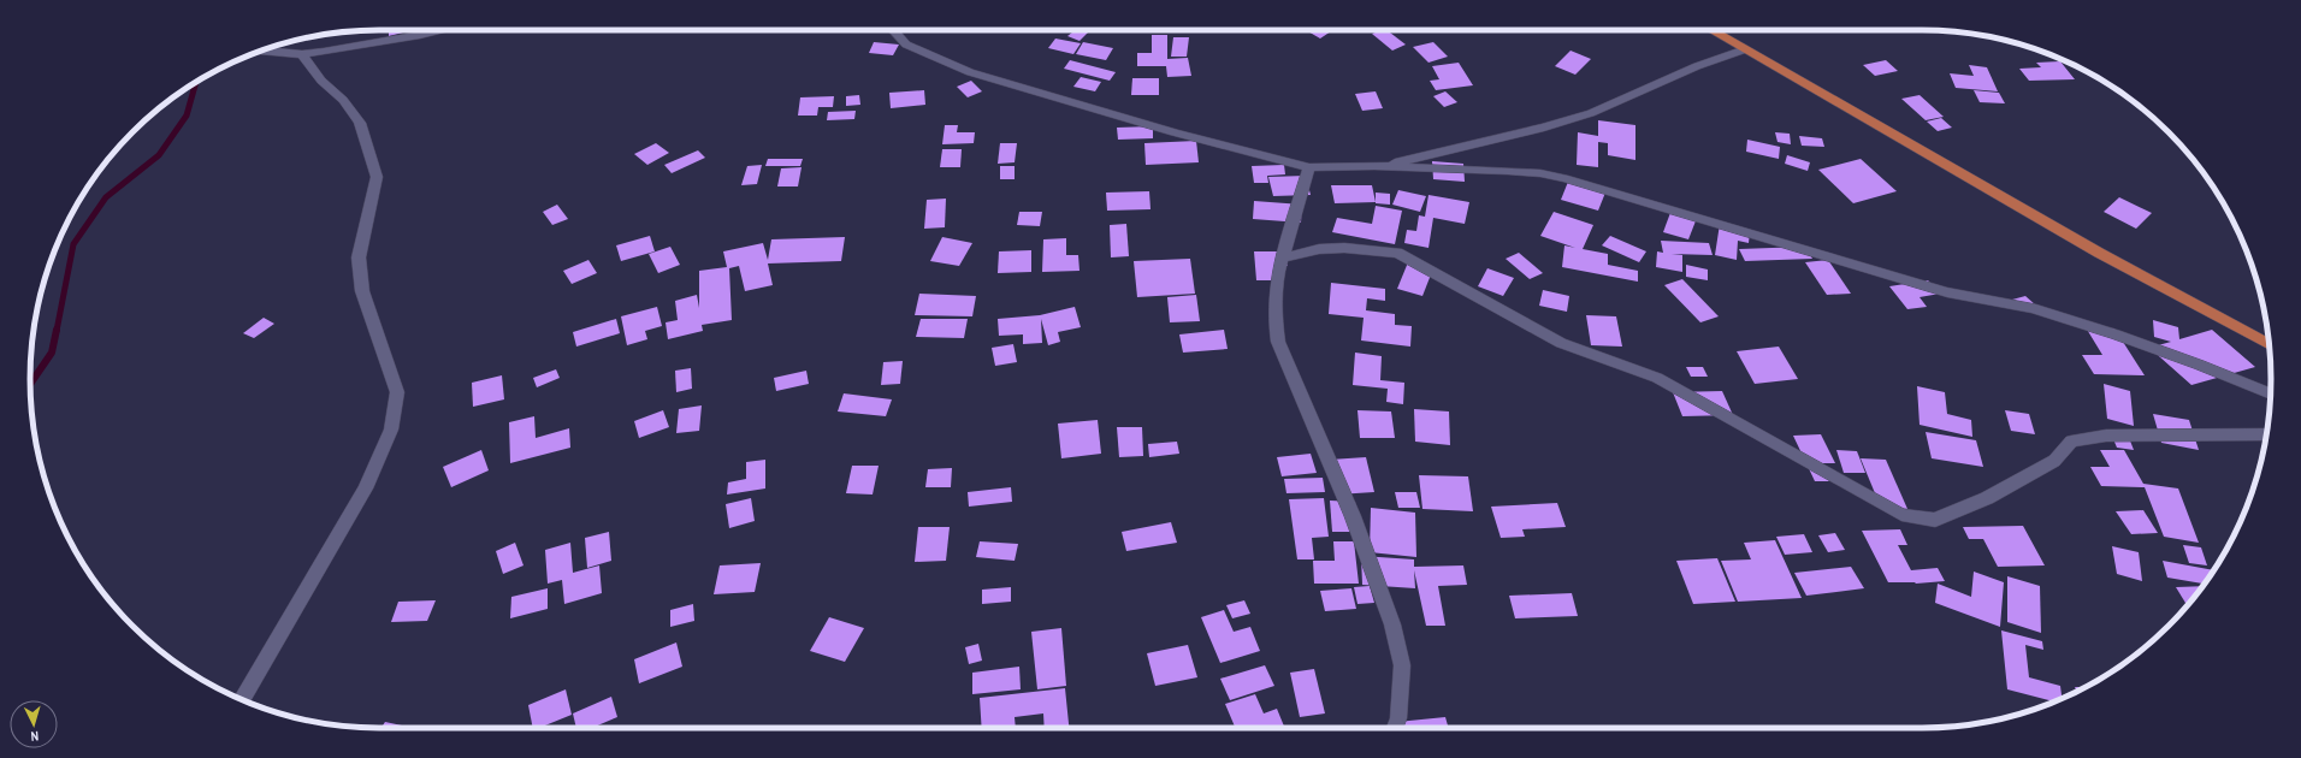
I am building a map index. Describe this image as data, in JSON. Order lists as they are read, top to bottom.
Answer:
{
  "north": "bottom"
}
